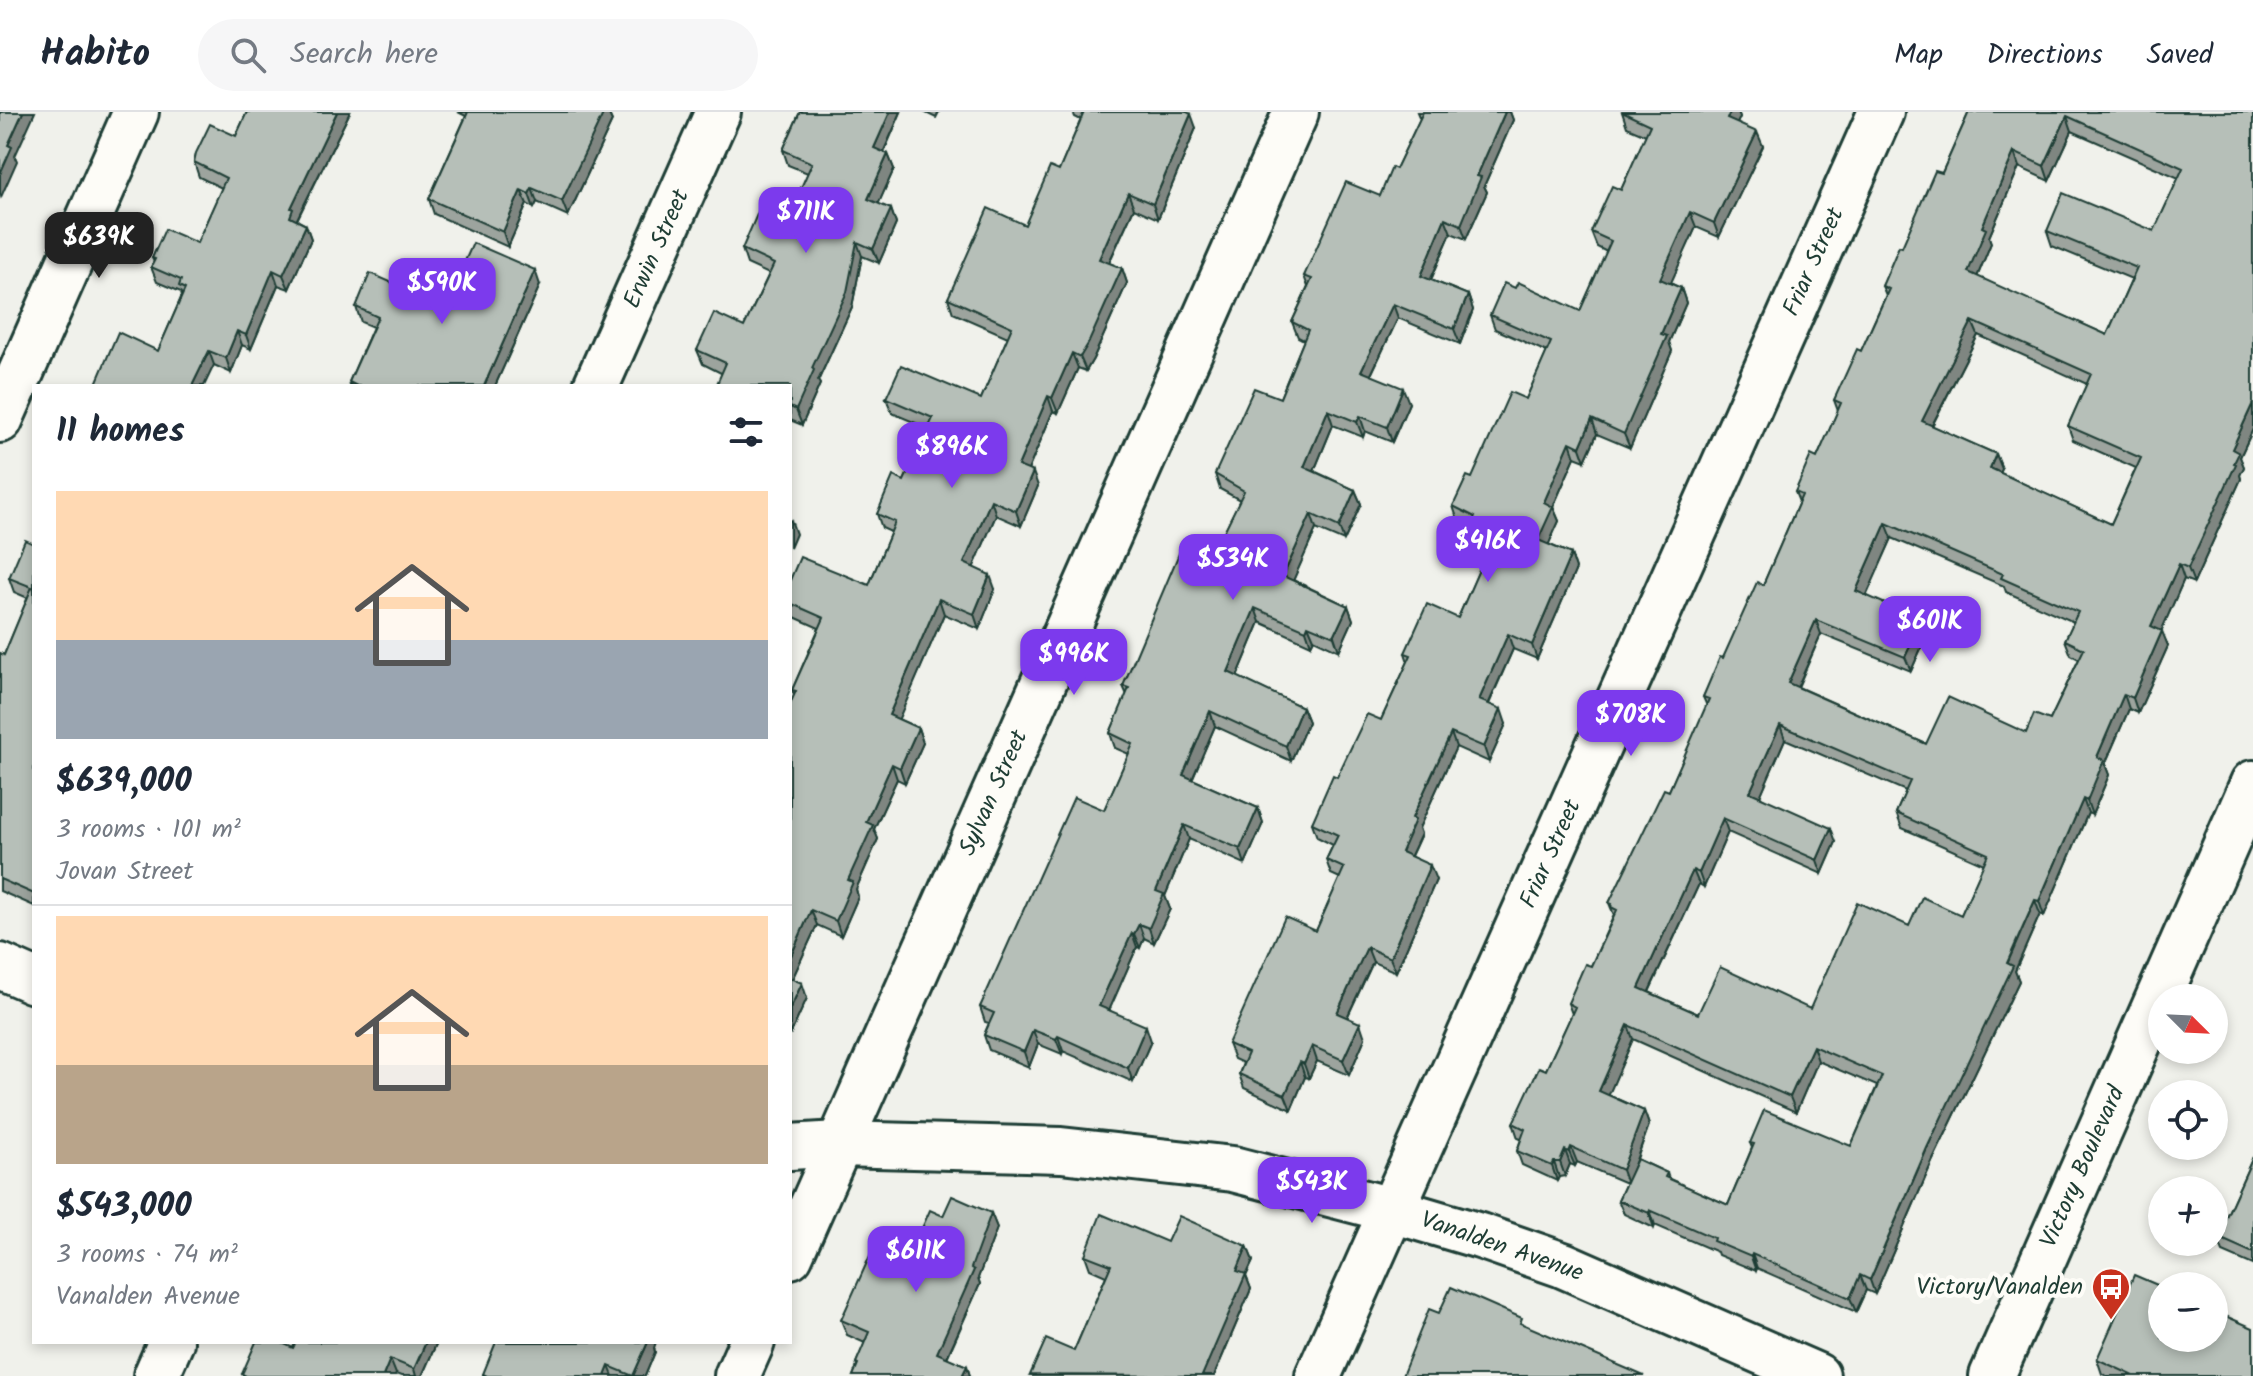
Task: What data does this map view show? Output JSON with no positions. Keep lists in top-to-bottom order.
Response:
{
  "streets": {
    "street": [
      "Erwin Street",
      "Friar Street",
      "Sylvan Street",
      "Victory Boulevard",
      "Vanalden Avenue"
    ]
  },
  "crossings": [
    ["Friar Street", "Vanalden Avenue"],
    ["Sylvan Street", "Vanalden Avenue"]
  ],
  "places": {
    "bus stop": ["Victory/Vanalden"]
  },
  "north": "bottom right",
  "page": {
    "header": "Habito",
    "search": "Search here",
    "nav": ["Map", "Directions", "Saved"],
    "price": [
      "$711K",
      "$639K",
      "$590K",
      "$896K",
      "$416K",
      "$534K",
      "$601K",
      "$996K",
      "$708K",
      "$543K",
      "$611K"
    ],
    "heading": "11 homes",
    "list": [
      {
        "name": "$639,000",
        "note": "3 rooms · 101 m² · Jovan Street"
      },
      {
        "name": "$543,000",
        "note": "3 rooms · 74 m² · Vanalden Avenue"
      }
    ],
    "map_buttons": ["+", "−"]
  }
}
